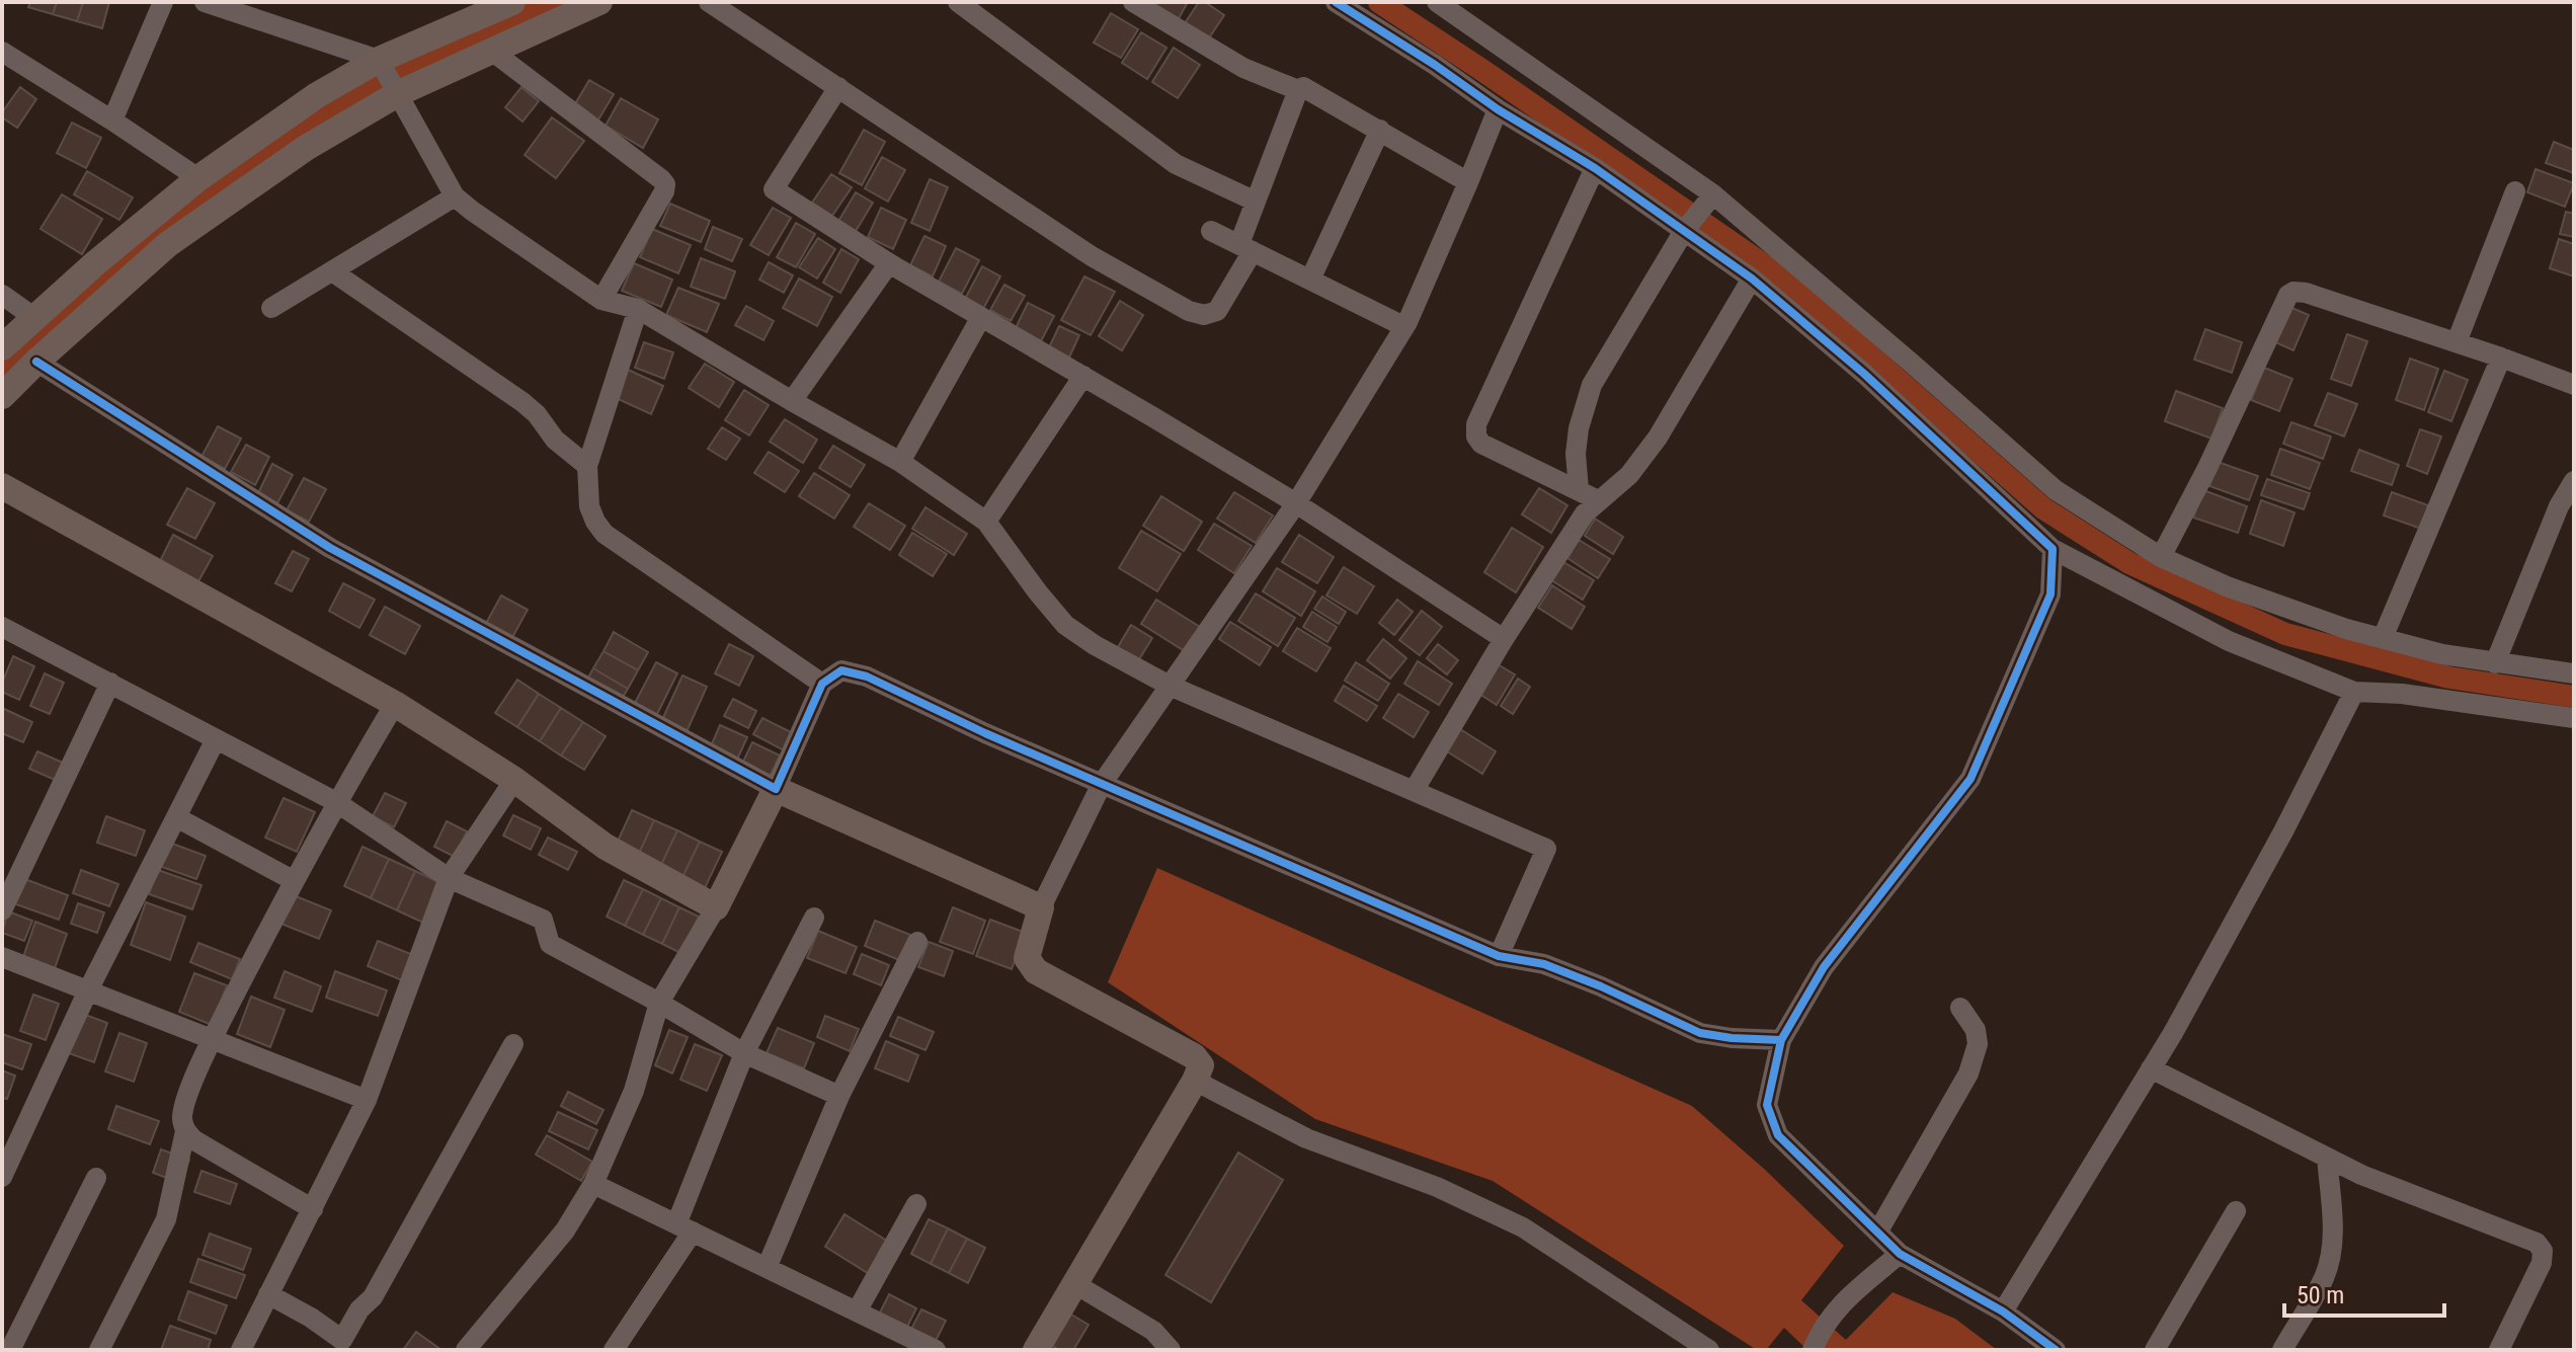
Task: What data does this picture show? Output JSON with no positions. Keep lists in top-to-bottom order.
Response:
{
  "scale_bar": "50 m"
}
